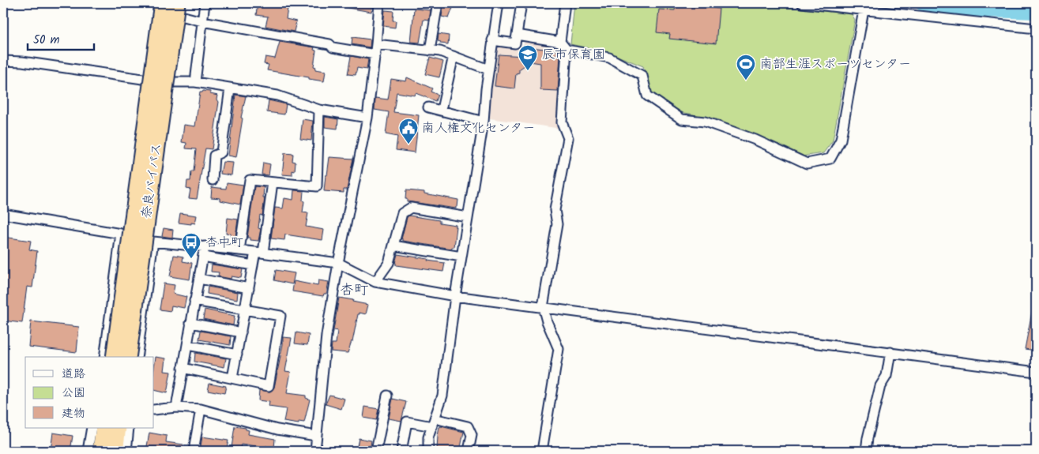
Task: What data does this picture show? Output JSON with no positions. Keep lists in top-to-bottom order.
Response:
{
  "streets": {
    "highway": ["奈良バイパス"]
  },
  "districts": ["杏町"],
  "places": {
    "school or university": ["辰市保育園"],
    "sports": ["南部生涯スポーツセンター"],
    "public building": ["南人権文化センター"],
    "bus stop": ["杏中町"]
  },
  "legend": ["道路", "公園", "建物"],
  "scale_bar": "50 m"
}
